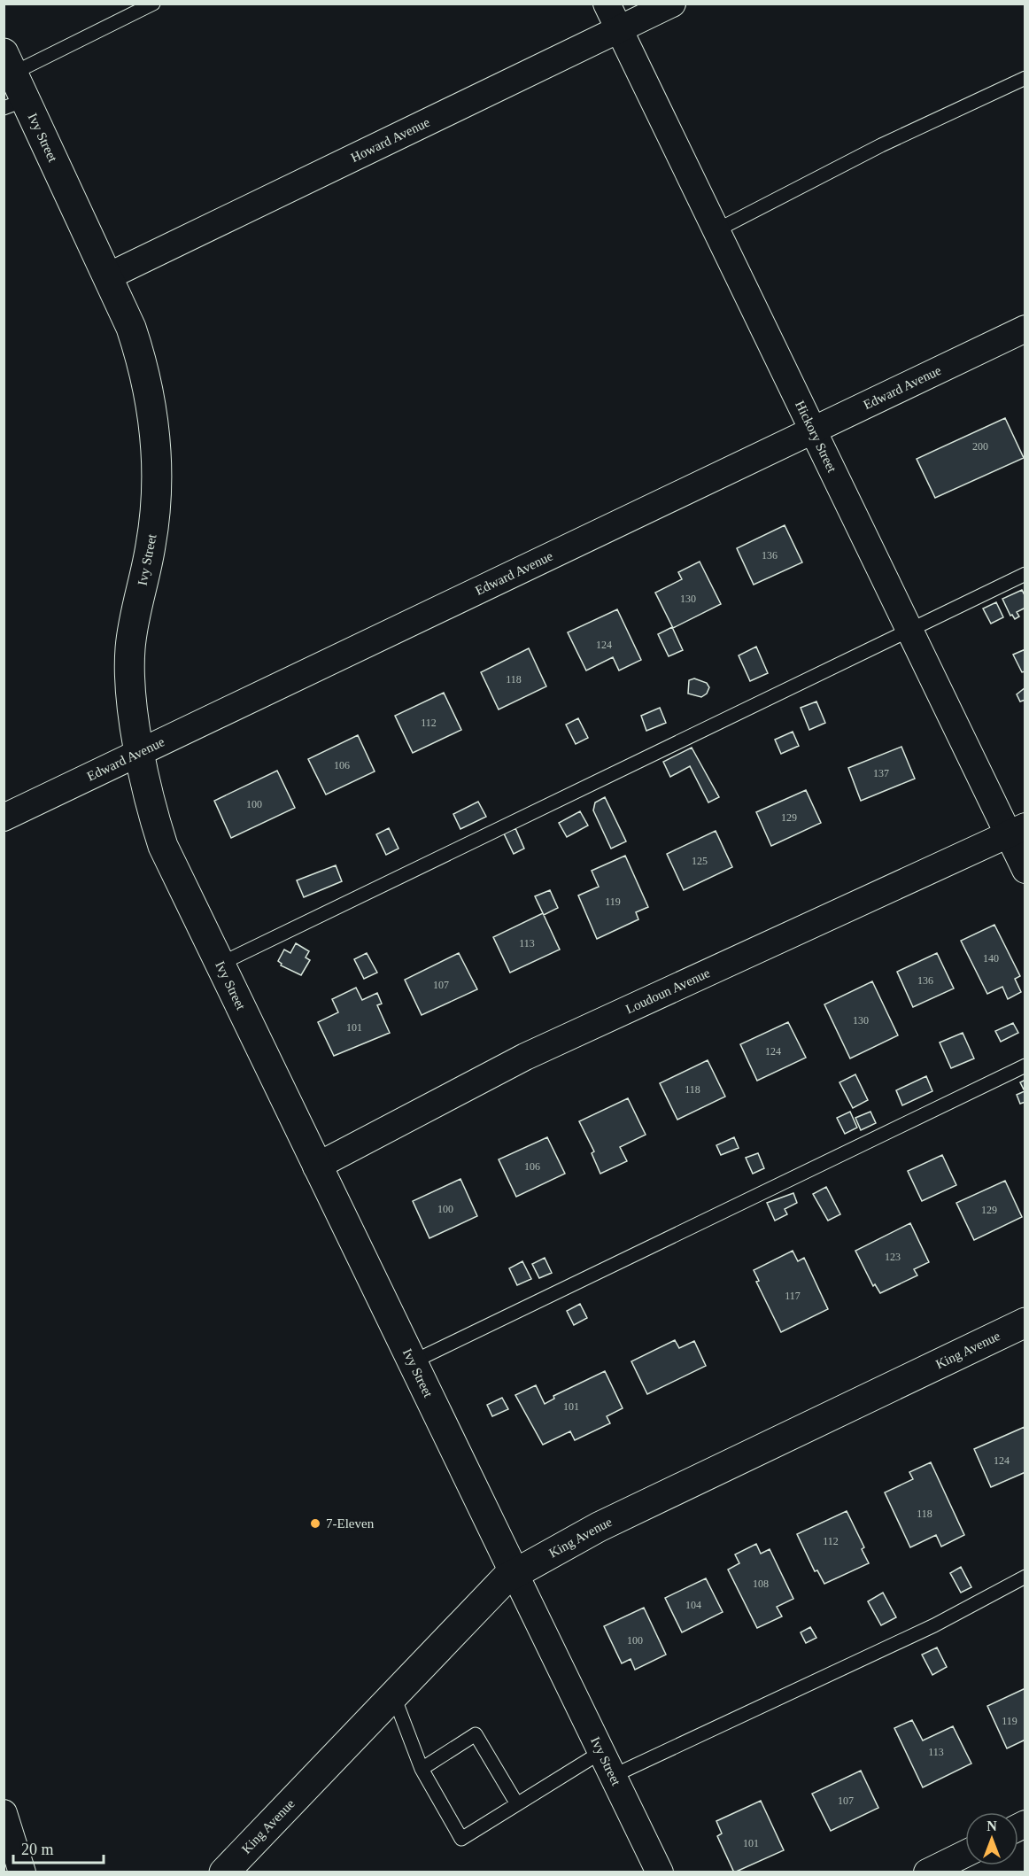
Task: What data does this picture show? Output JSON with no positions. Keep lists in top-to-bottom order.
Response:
{
  "streets": {
    "main road": ["Ivy Street", "King Avenue"],
    "street": [
      "Howard Avenue",
      "Edward Avenue",
      "Hickory Street",
      "Loudoun Avenue"
    ]
  },
  "crossings": [
    ["Ivy Street", "Howard Avenue"],
    ["Ivy Street", "Edward Avenue"],
    ["Ivy Street", "Loudoun Avenue"],
    ["Ivy Street", "King Avenue"],
    ["Howard Avenue", "Hickory Street"],
    ["Edward Avenue", "Hickory Street"],
    ["Hickory Street", "Loudoun Avenue"]
  ],
  "places": ["7-Eleven"],
  "house_numbers": [
    "200",
    "136",
    "130",
    "124",
    "118",
    "112",
    "106",
    "137",
    "100",
    "129",
    "125",
    "119",
    "113",
    "140",
    "136",
    "107",
    "130",
    "101",
    "124",
    "118",
    "106",
    "100",
    "129",
    "123",
    "117",
    "101",
    "124",
    "118",
    "112",
    "108",
    "104",
    "100",
    "119",
    "113",
    "107",
    "101"
  ],
  "scale_bar": "20 m",
  "north": "top"
}
